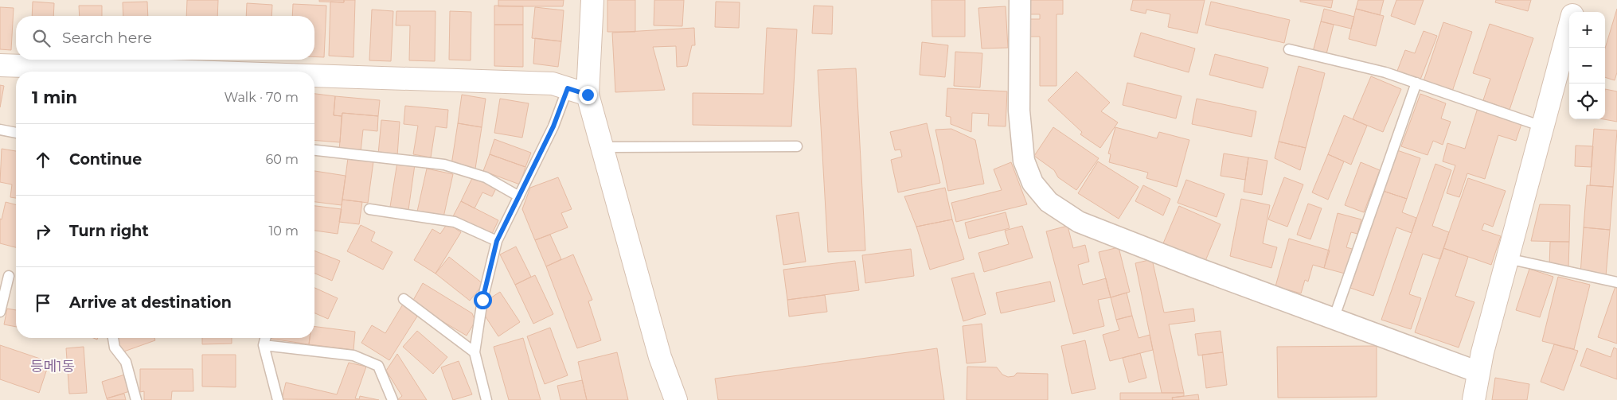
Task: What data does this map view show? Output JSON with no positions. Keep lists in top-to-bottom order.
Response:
{
  "districts": ["등메1동"],
  "page": {
    "map_buttons": ["+", "−"],
    "search": "Search here",
    "heading": ["1 min", "Walk · 70 m"],
    "list": [
      ["Continue", "60 m"],
      ["Turn right", "10 m"],
      "Arrive at destination"
    ]
  }
}
